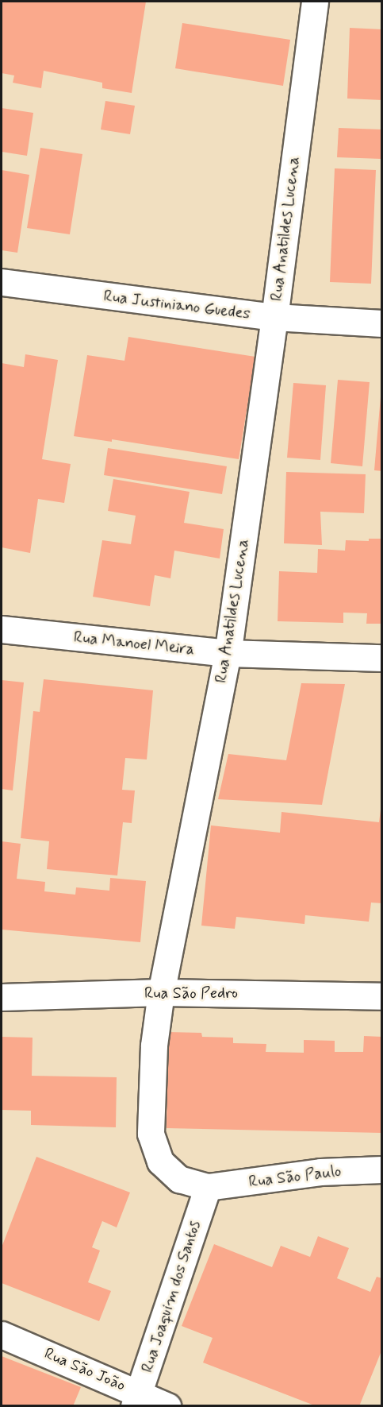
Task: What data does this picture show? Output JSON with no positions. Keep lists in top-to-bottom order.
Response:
{
  "streets": {
    "street": [
      "Rua Anatildes Lucena",
      "Rua Justiniano Guedes",
      "Rua Manoel Meira",
      "Rua São Pedro",
      "Rua São Paulo",
      "Rua Joaquim dos Santos",
      "Rua São João"
    ]
  },
  "crossings": [
    ["Rua Anatildes Lucena", "Rua Justiniano Guedes"],
    ["Rua Anatildes Lucena", "Rua Manoel Meira"],
    ["Rua Anatildes Lucena", "Rua São Pedro"],
    ["Rua Anatildes Lucena", "Rua São Paulo"],
    ["Rua Anatildes Lucena", "Rua Joaquim dos Santos"],
    ["Rua São Paulo", "Rua Joaquim dos Santos"],
    ["Rua Joaquim dos Santos", "Rua São João"]
  ]
}
